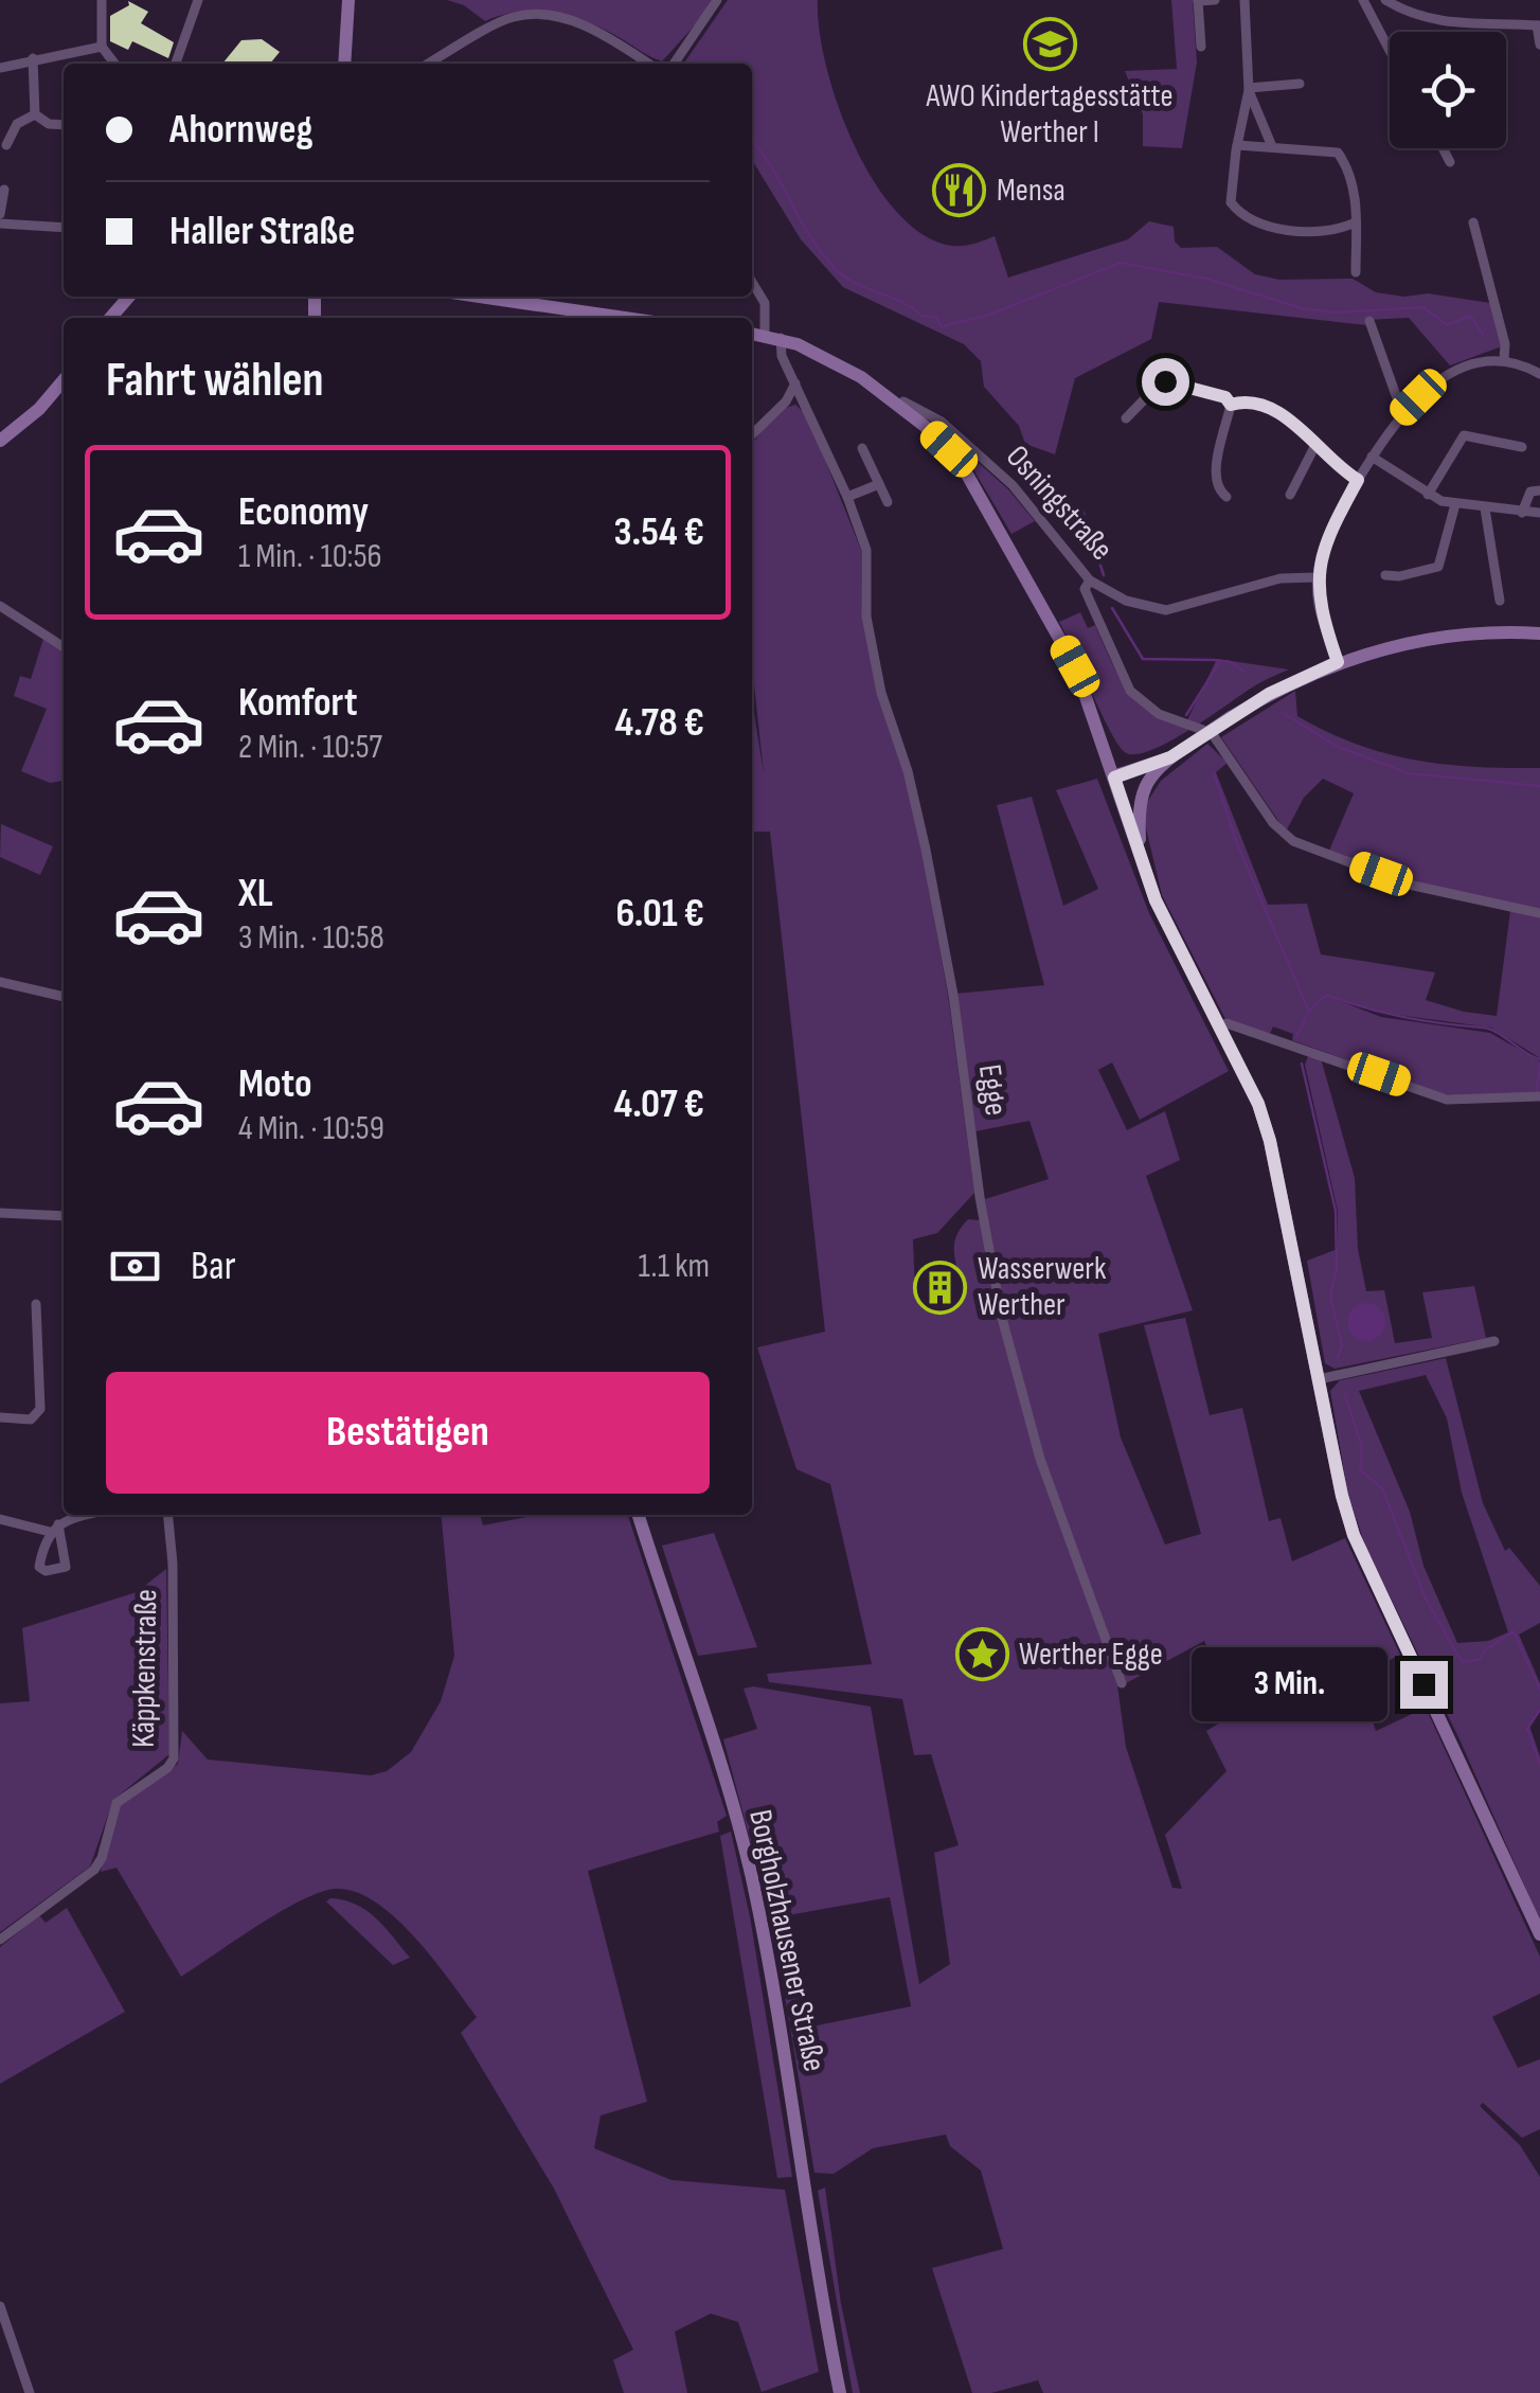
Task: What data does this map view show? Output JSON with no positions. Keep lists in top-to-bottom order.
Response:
{
  "streets": {
    "street": [
      "Osningstraße",
      "Egge",
      "Käppkenstraße",
      "Borgholzhausener Straße"
    ]
  },
  "places": {
    "school or university": ["AWO Kindertagesstätte Werther I"],
    "restaurant": ["Mensa"],
    "building": ["Wasserwerk Werther"],
    "place": ["Werther Egge"]
  },
  "page": {
    "banner": ["Ahornweg", "Haller Straße"],
    "heading": "Fahrt wählen",
    "list": [
      {
        "name": "Economy",
        "note": "1 Min. · 10:56",
        "value": "3.54 €"
      },
      {
        "name": "Komfort",
        "note": "2 Min. · 10:57",
        "value": "4.78 €"
      },
      {
        "name": "XL",
        "note": "3 Min. · 10:58",
        "value": "6.01 €"
      },
      {
        "name": "Moto",
        "note": "4 Min. · 10:59",
        "value": "4.07 €"
      }
    ],
    "pay": ["Bar", "1.1 km"],
    "buttons": "Bestätigen",
    "bubble": "3 Min."
  }
}
